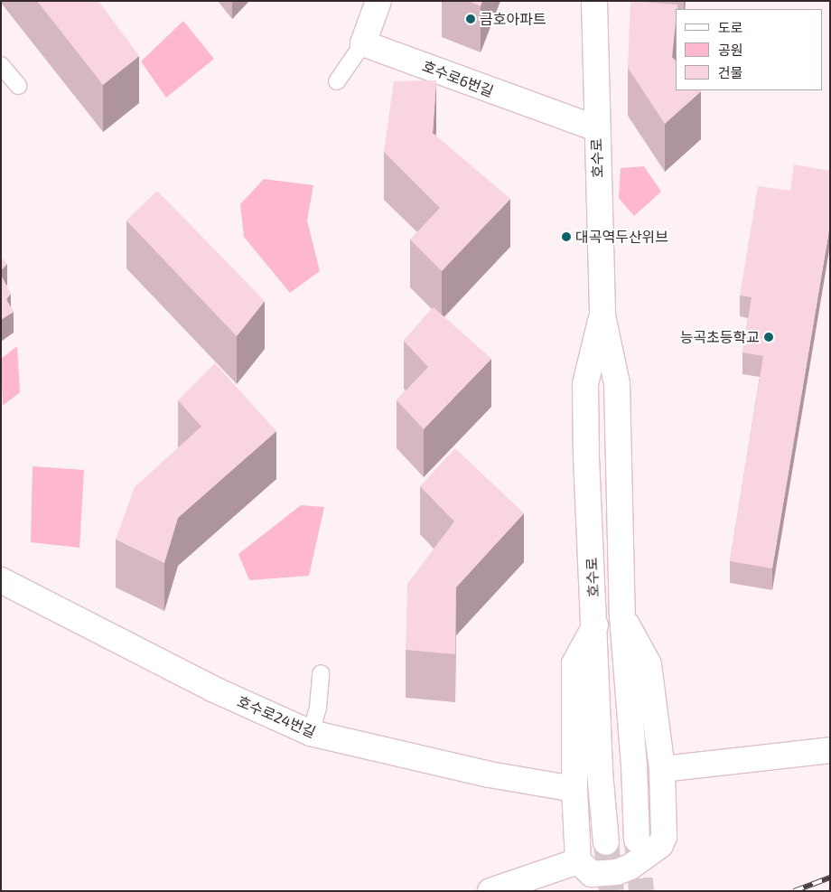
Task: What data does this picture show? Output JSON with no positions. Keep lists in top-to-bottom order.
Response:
{
  "streets": {
    "main road": ["호수로6번길", "호수로", "호수로24번길"]
  },
  "crossings": [
    ["호수로6번길", "호수로"]
  ],
  "places": ["금호아파트", "대곡역두산위브", "능곡초등학교"],
  "legend": ["도로", "공원", "건물"]
}
